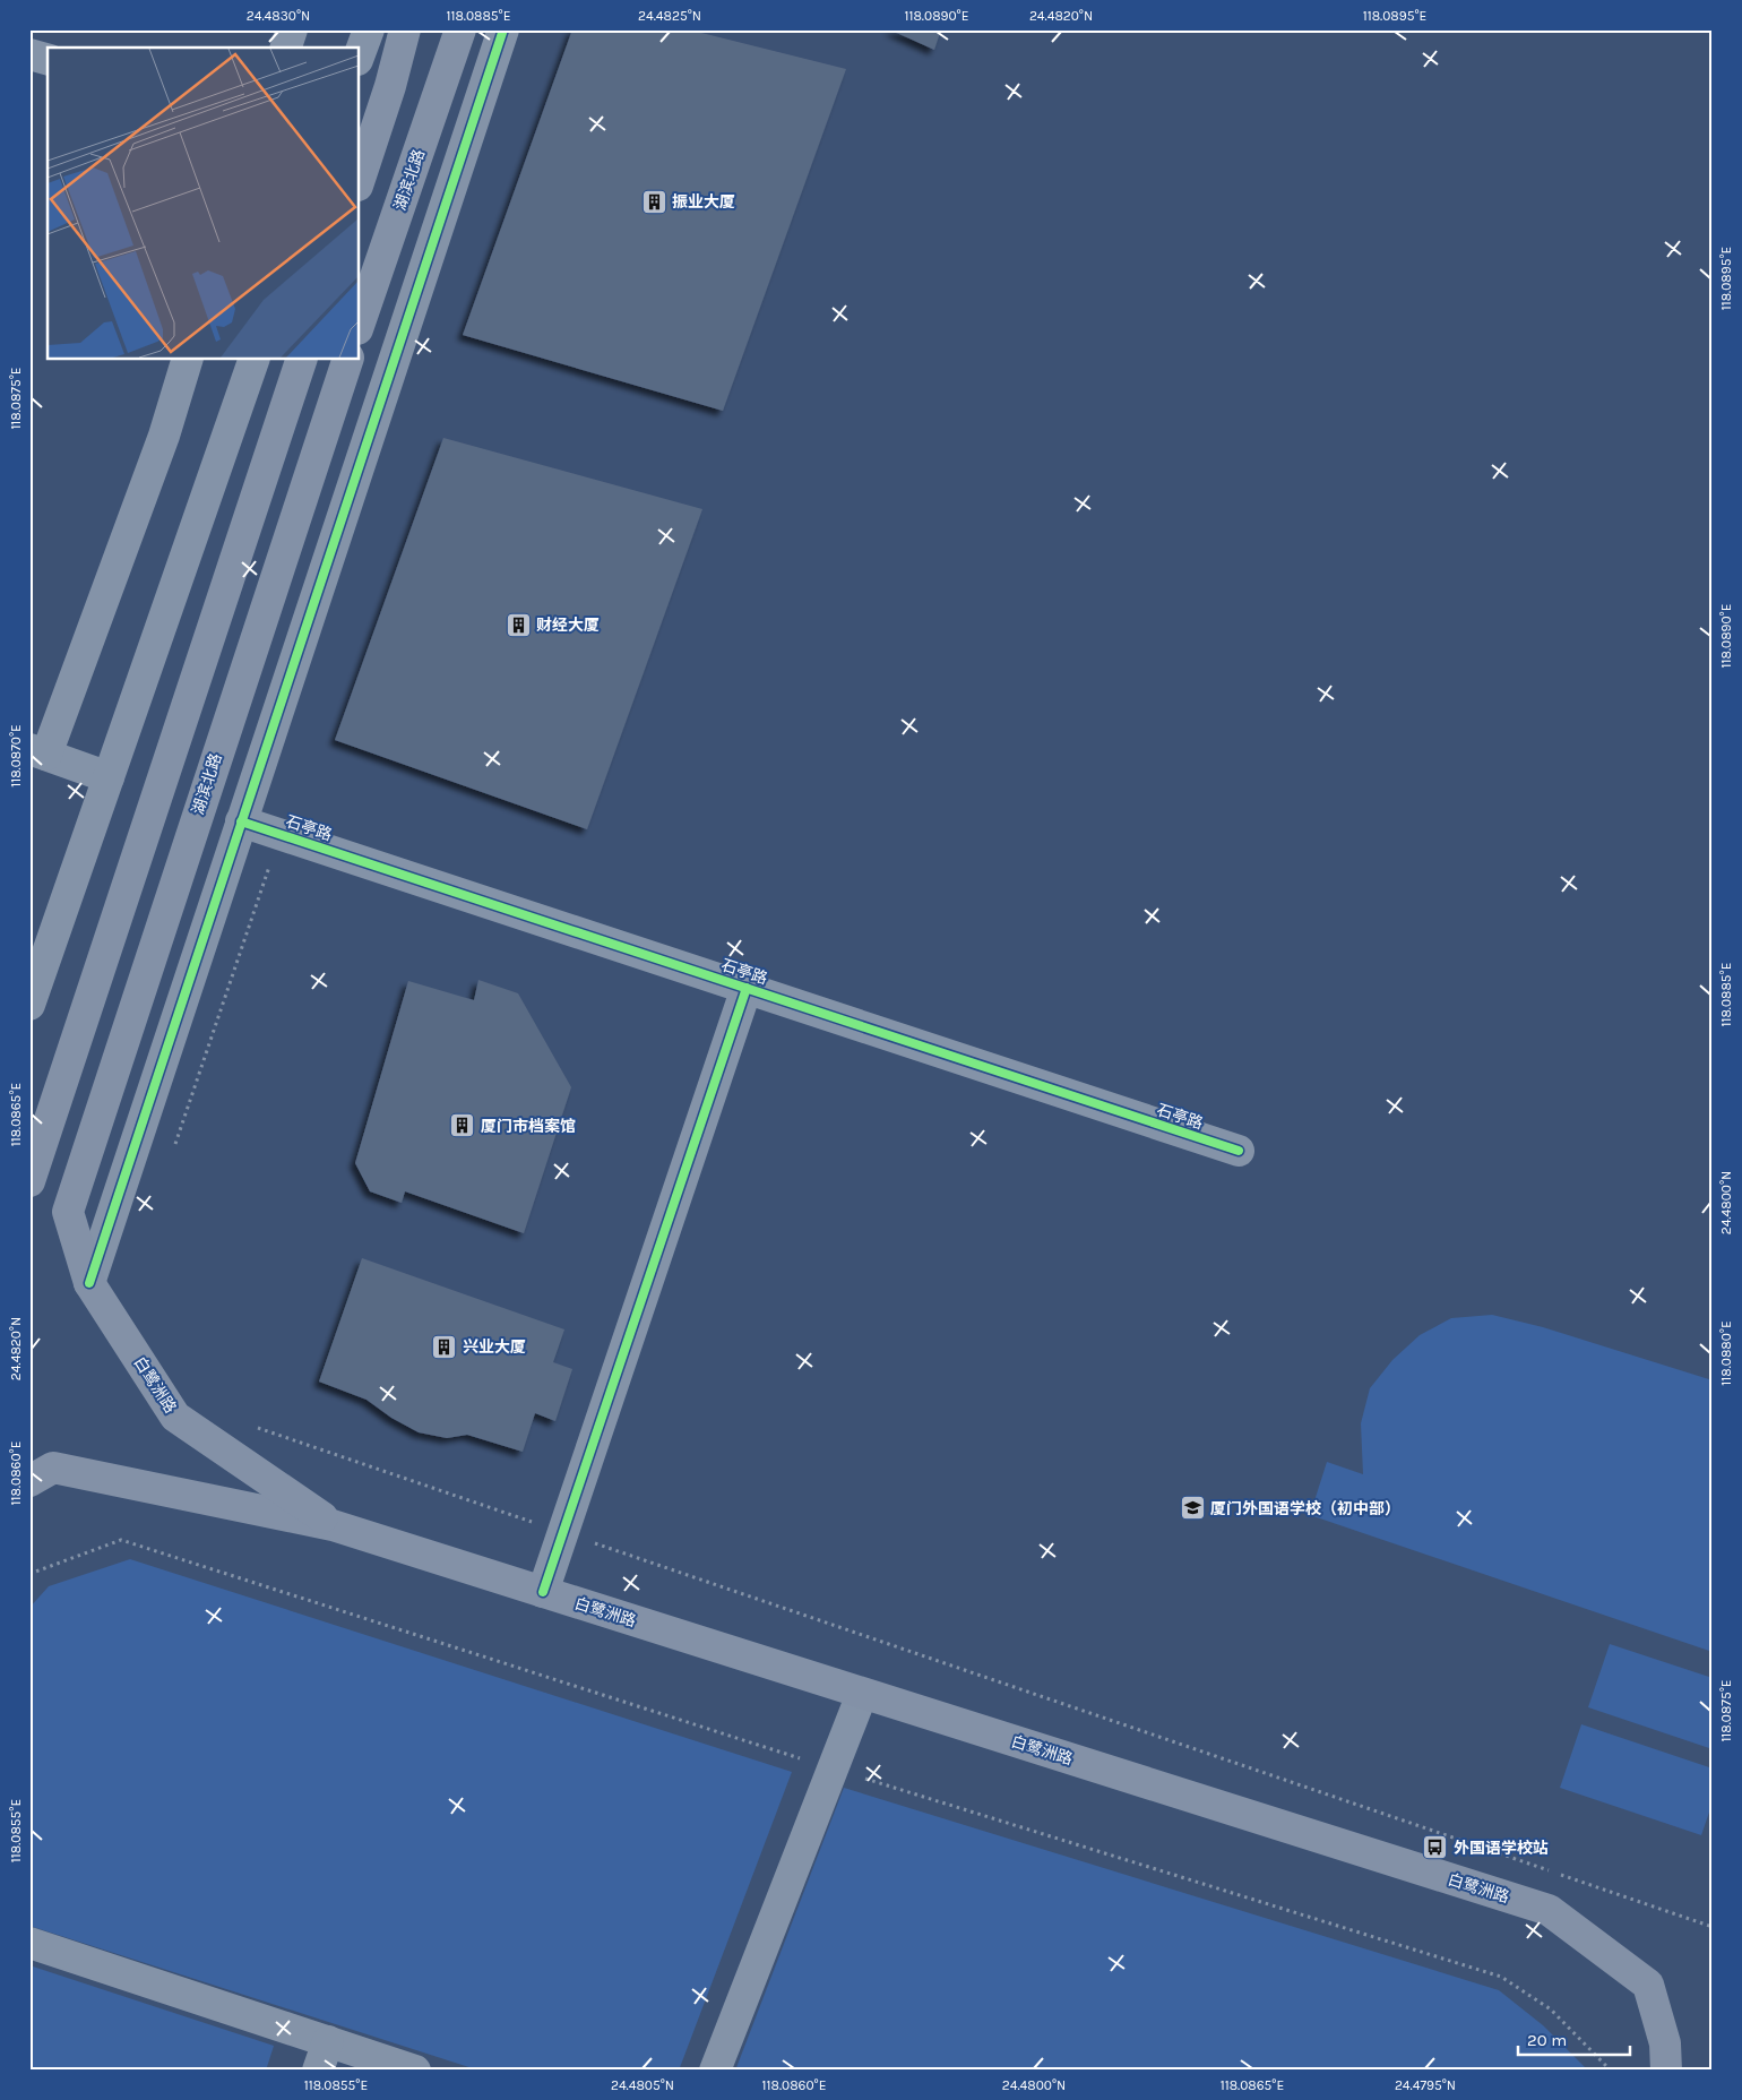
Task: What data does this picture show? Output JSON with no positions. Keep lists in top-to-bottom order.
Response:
{
  "streets": {
    "main road": ["湖滨北路", "白鹭洲路"],
    "street": ["石亭路"]
  },
  "crossings": [
    ["湖滨北路", "白鹭洲路"]
  ],
  "places": {
    "building": [
      "振业大厦",
      "财经大厦",
      "厦门市档案馆",
      "兴业大厦"
    ],
    "school or university": ["厦门外国语学校（初中部）"],
    "bus stop": ["外国语学校站"]
  },
  "scale_bar": "20 m",
  "coordinates": [
    "24.4830°N",
    "118.0885°E",
    "24.4825°N",
    "118.0890°E",
    "24.4820°N",
    "118.0895°E",
    "118.0875°E",
    "118.0870°E",
    "118.0865°E",
    "24.4800°N",
    "118.0880°E",
    "118.0860°E",
    "118.0855°E",
    "24.4805°N",
    "24.4795°N"
  ]
}
